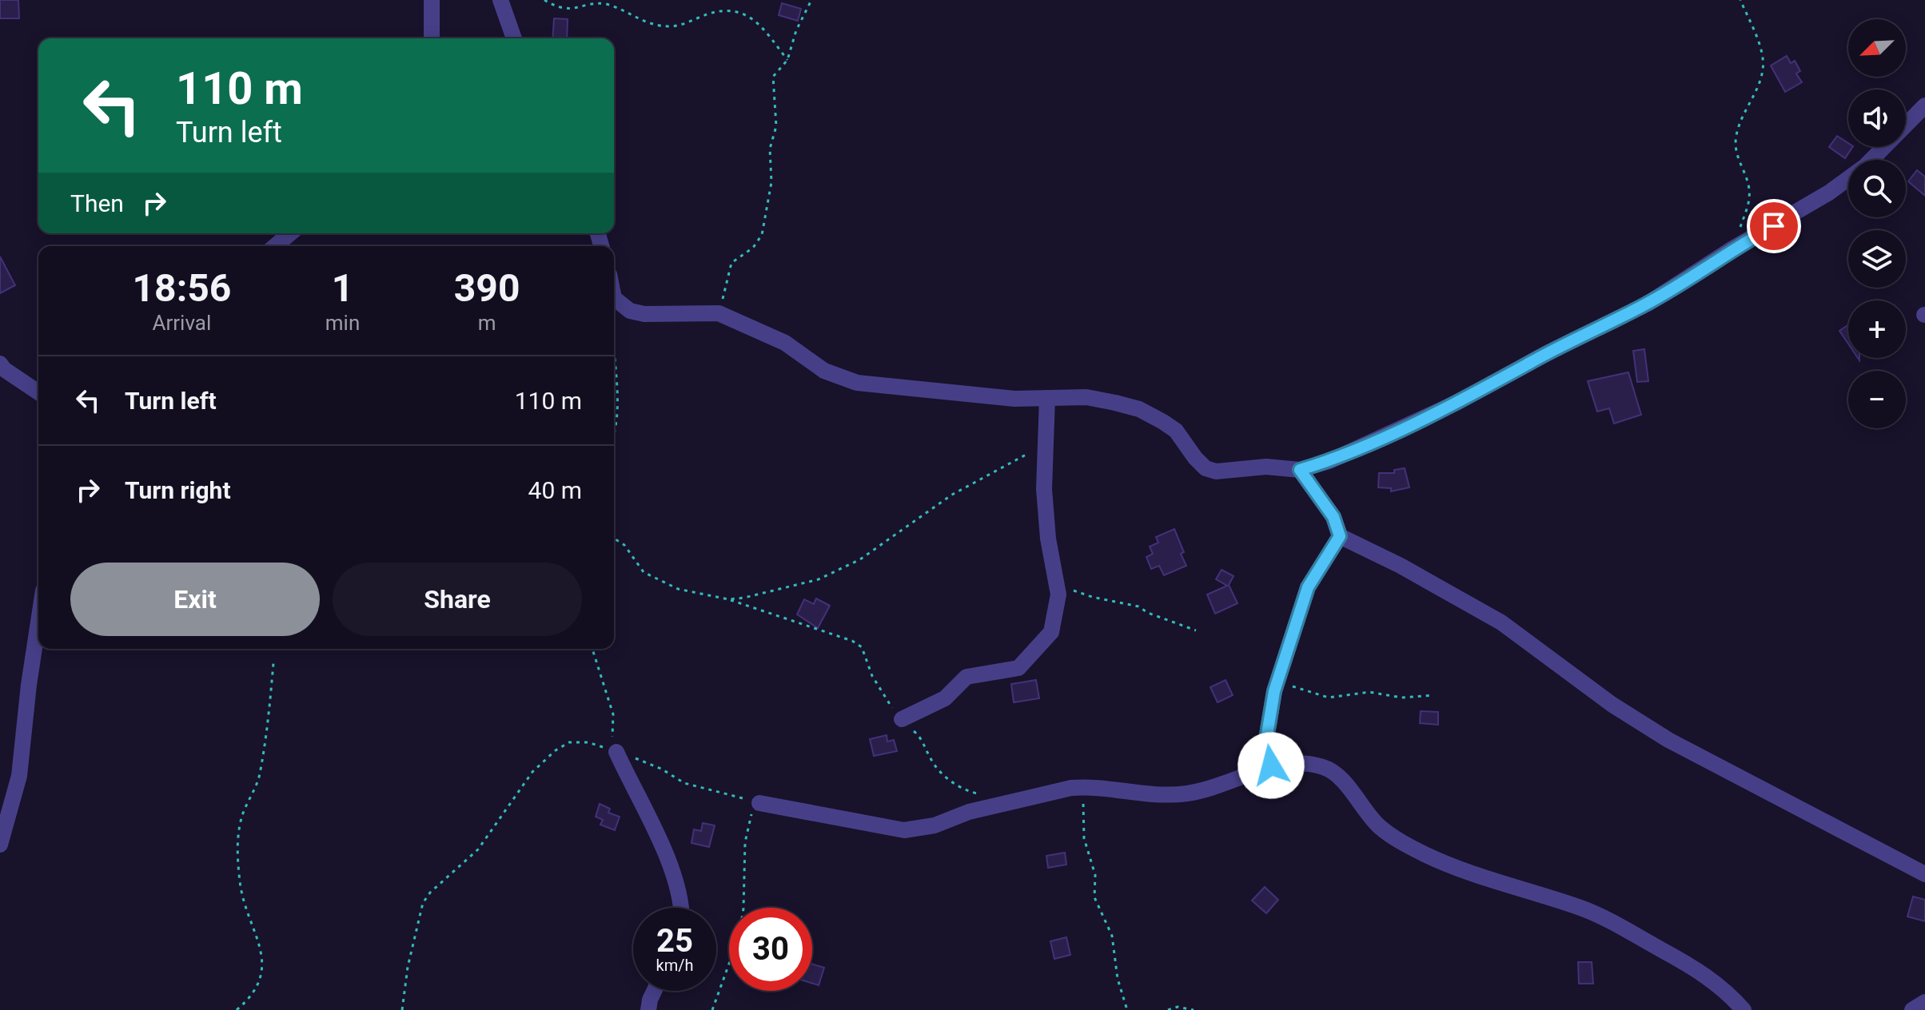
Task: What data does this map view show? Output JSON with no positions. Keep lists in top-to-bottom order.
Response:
{
  "north": "bottom left",
  "page": {
    "map_buttons": ["+", "−"],
    "turn": ["110 m", "Turn left"],
    "then": "Then",
    "eta": [
      "18:56",
      "Arrival",
      "1",
      "min",
      "390",
      "m"
    ],
    "list": [
      {
        "name": "Turn left",
        "value": "110 m"
      },
      {
        "name": "Turn right",
        "value": "40 m"
      }
    ],
    "buttons": ["Exit", "Share"],
    "speed": "25 km/h",
    "limit": "30"
  }
}
